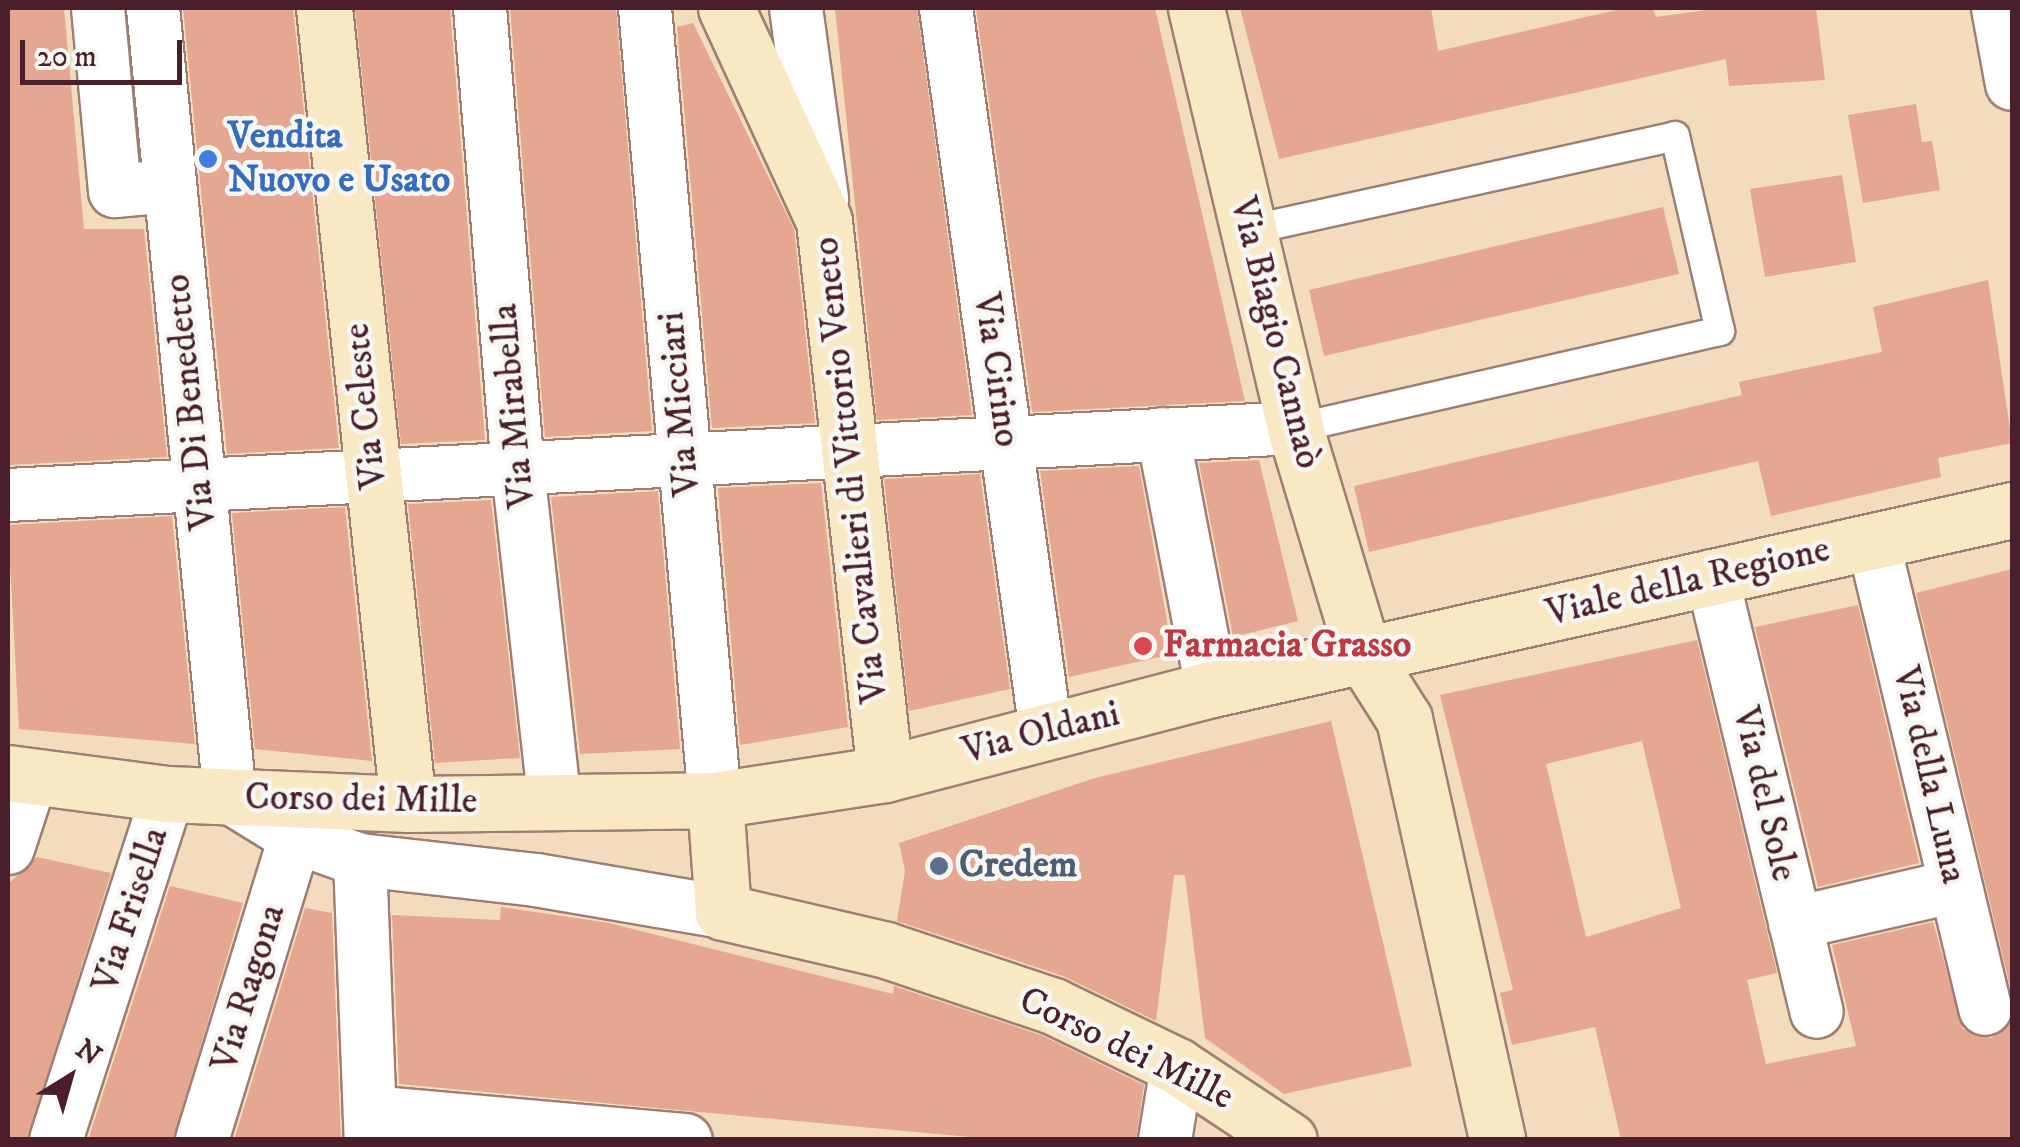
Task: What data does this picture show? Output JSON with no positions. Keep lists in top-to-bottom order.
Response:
{
  "streets": {
    "street": [
      "Via Biagio Cannaò",
      "Via Cirino",
      "Via Di Benedetto",
      "Via Micciari",
      "Via Celeste",
      "Via Mirabella",
      "Via Cavalieri di Vittorio Veneto",
      "Viale della Regione",
      "Via Oldani",
      "Via della Luna",
      "Via del Sole",
      "Corso dei Mille",
      "Via Frisella",
      "Via Ragona"
    ]
  },
  "crossings": [
    ["Via Biagio Cannaò", "Viale della Regione"],
    ["Via Biagio Cannaò", "Via Oldani"],
    ["Via Cirino", "Via Oldani"],
    ["Via Di Benedetto", "Corso dei Mille"],
    ["Via Micciari", "Via Oldani"],
    ["Via Micciari", "Corso dei Mille"],
    ["Via Celeste", "Corso dei Mille"],
    ["Via Mirabella", "Corso dei Mille"],
    ["Via Cavalieri di Vittorio Veneto", "Via Oldani"],
    ["Viale della Regione", "Via Oldani"],
    ["Viale della Regione", "Via della Luna"],
    ["Viale della Regione", "Via del Sole"],
    ["Via Oldani", "Corso dei Mille"],
    ["Corso dei Mille", "Via Frisella"]
  ],
  "places": ["Vendita Nuovo e Usato", "Farmacia Grasso", "Credem"],
  "scale_bar": "20 m",
  "north": "top right"
}
